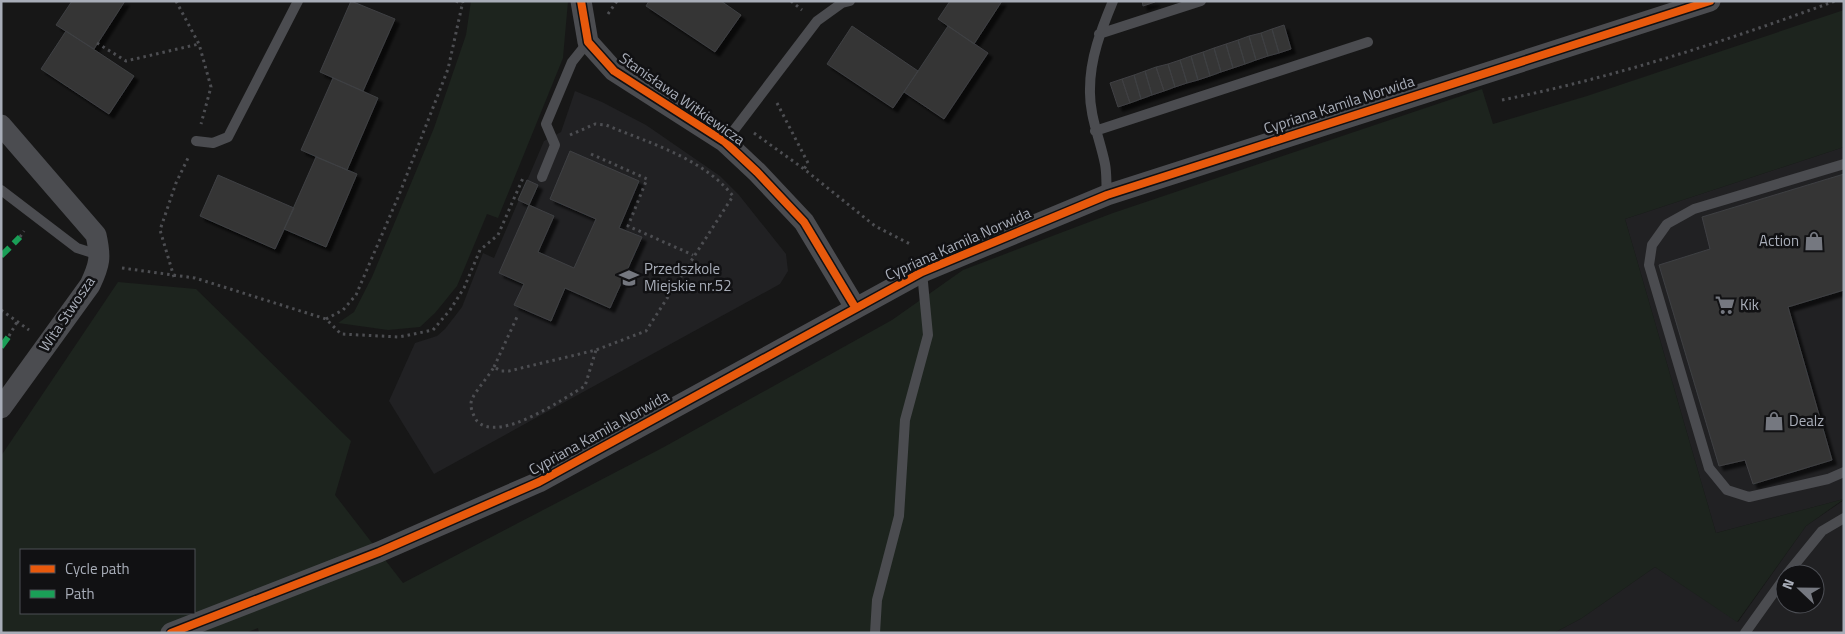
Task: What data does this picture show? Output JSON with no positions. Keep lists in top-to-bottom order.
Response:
{
  "streets": {
    "street": ["Stanisława Witkiewicza", "Cypriana Kamila Norwida", "Wita Stwosza"]
  },
  "crossings": [
    ["Stanisława Witkiewicza", "Cypriana Kamila Norwida"]
  ],
  "places": {
    "shop": ["Action", "Dealz"],
    "school or university": ["Przedszkole Miejskie nr.52"],
    "supermarket": ["Kik"]
  },
  "legend": ["Cycle path", "Path"],
  "north": "left"
}
